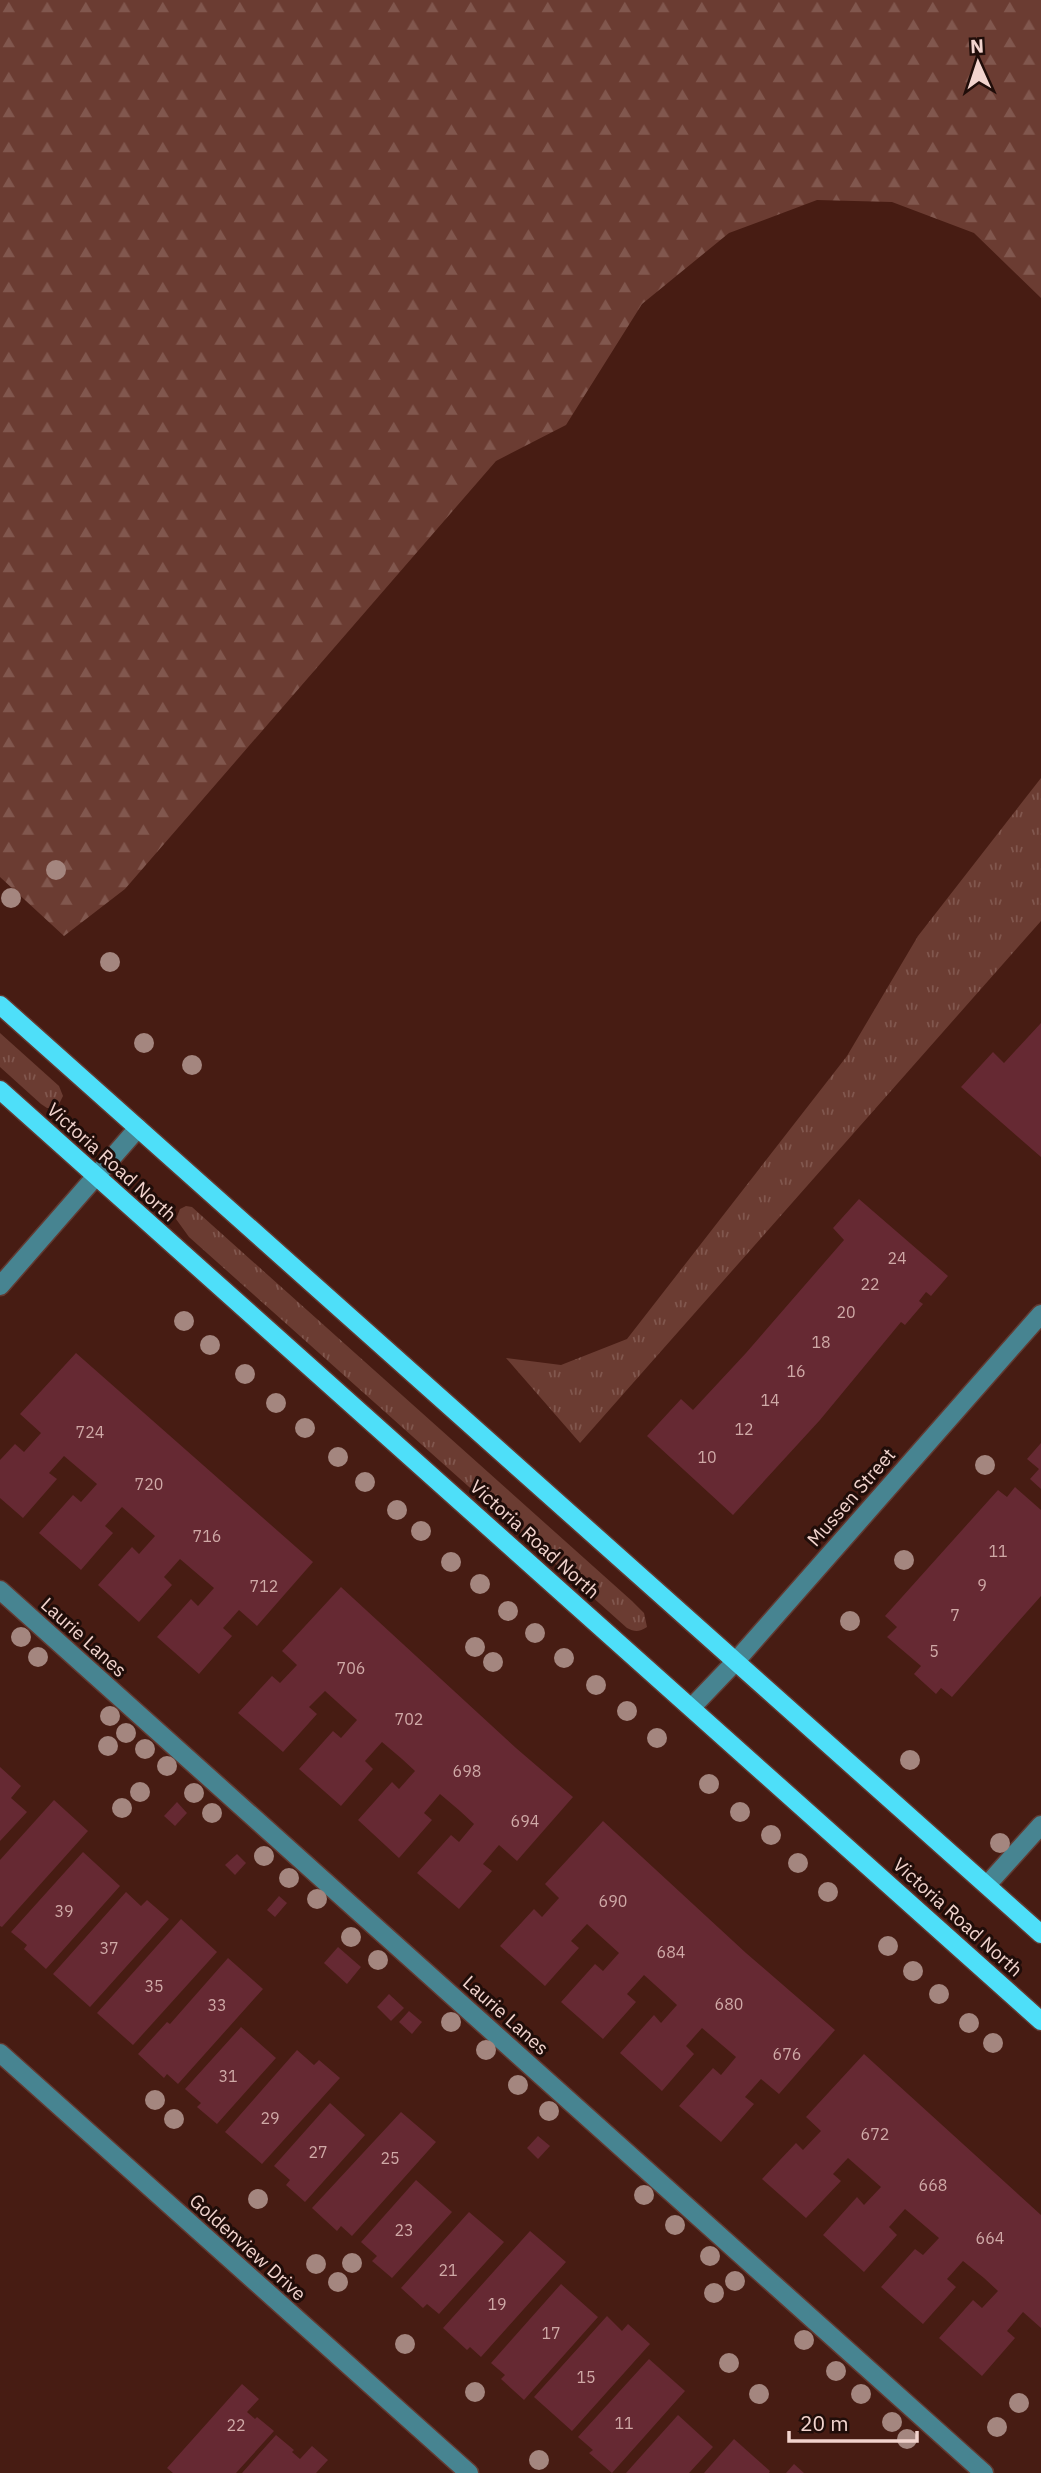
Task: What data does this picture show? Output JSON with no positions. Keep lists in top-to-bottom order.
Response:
{
  "streets": {
    "main road": ["Victoria Road North"],
    "street": ["Mussen Street", "Laurie Lanes", "Goldenview Drive"]
  },
  "crossings": [
    ["Victoria Road North", "Mussen Street"]
  ],
  "house_numbers": [
    "24",
    "22",
    "20",
    "18",
    "16",
    "14",
    "12",
    "724",
    "10",
    "720",
    "716",
    "11",
    "9",
    "712",
    "7",
    "5",
    "706",
    "702",
    "698",
    "694",
    "690",
    "39",
    "37",
    "684",
    "35",
    "680",
    "33",
    "676",
    "31",
    "29",
    "672",
    "27",
    "25",
    "668",
    "23",
    "664",
    "21",
    "19",
    "17",
    "15",
    "11",
    "22"
  ],
  "scale_bar": "20 m",
  "north": "top"
}
